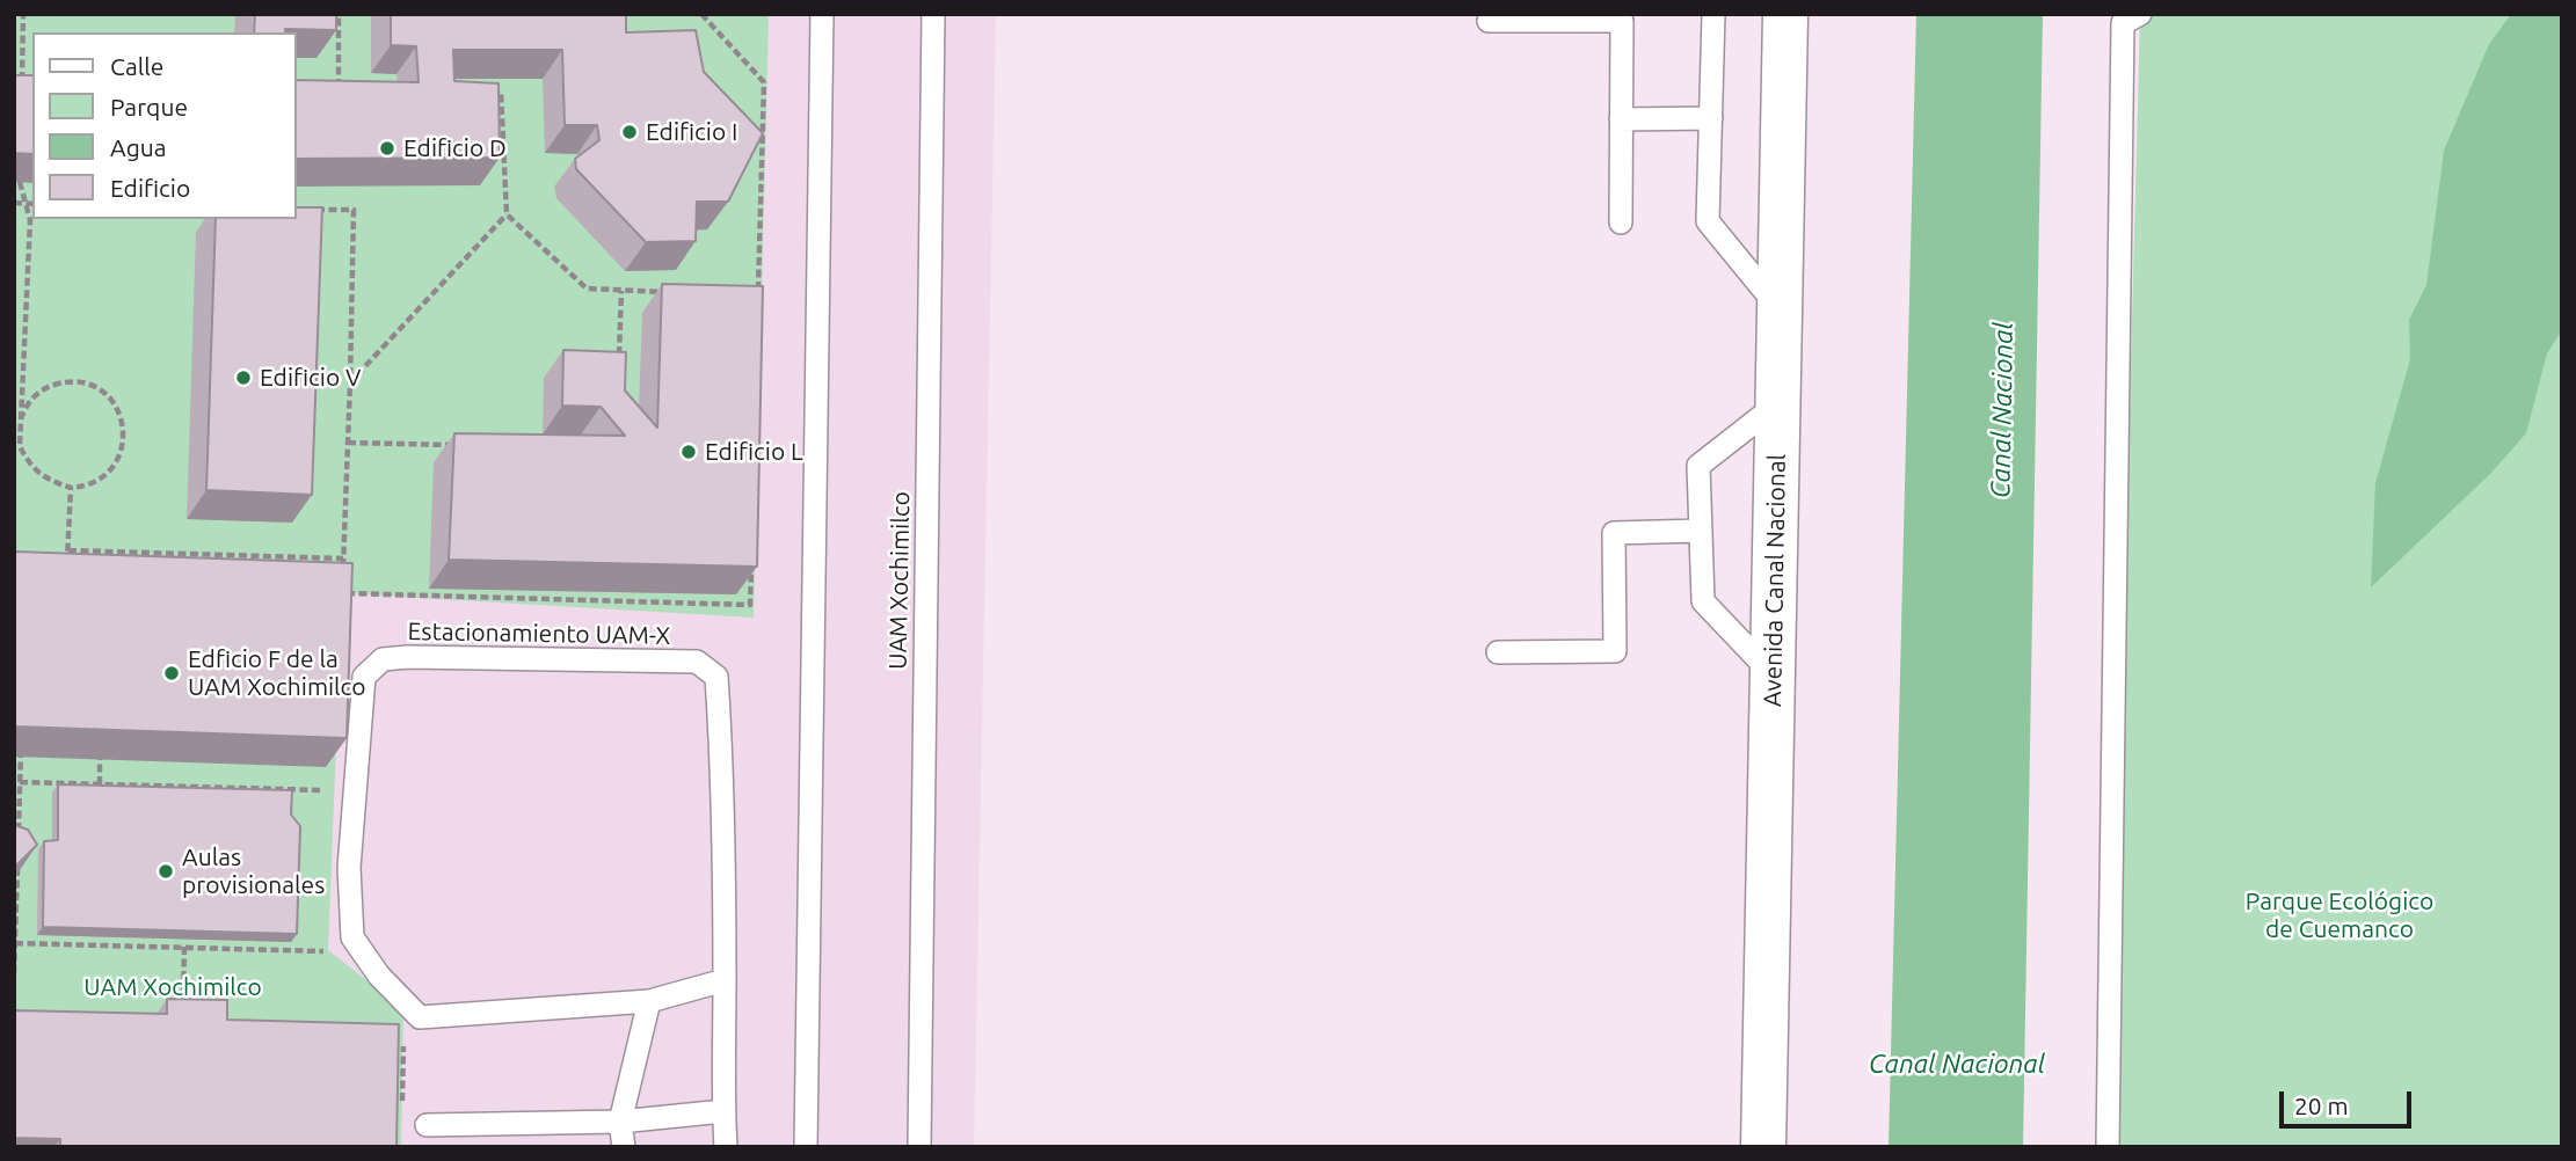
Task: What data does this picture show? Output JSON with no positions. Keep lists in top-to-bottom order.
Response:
{
  "streets": {
    "main road": ["Avenida Canal Nacional"],
    "lane": ["UAM Xochimilco", "Estacionamiento UAM-X"]
  },
  "water": ["Canal Nacional"],
  "parks": ["Parque Ecológico de Cuemanco", "UAM Xochimilco"],
  "places": [
    "Edificio I",
    "Edificio D",
    "Edificio V",
    "Edificio L",
    "Edficio F de la UAM Xochimilco",
    "Aulas provisionales"
  ],
  "legend": [
    "Calle",
    "Parque",
    "Agua",
    "Edificio"
  ],
  "scale_bar": "20 m"
}
